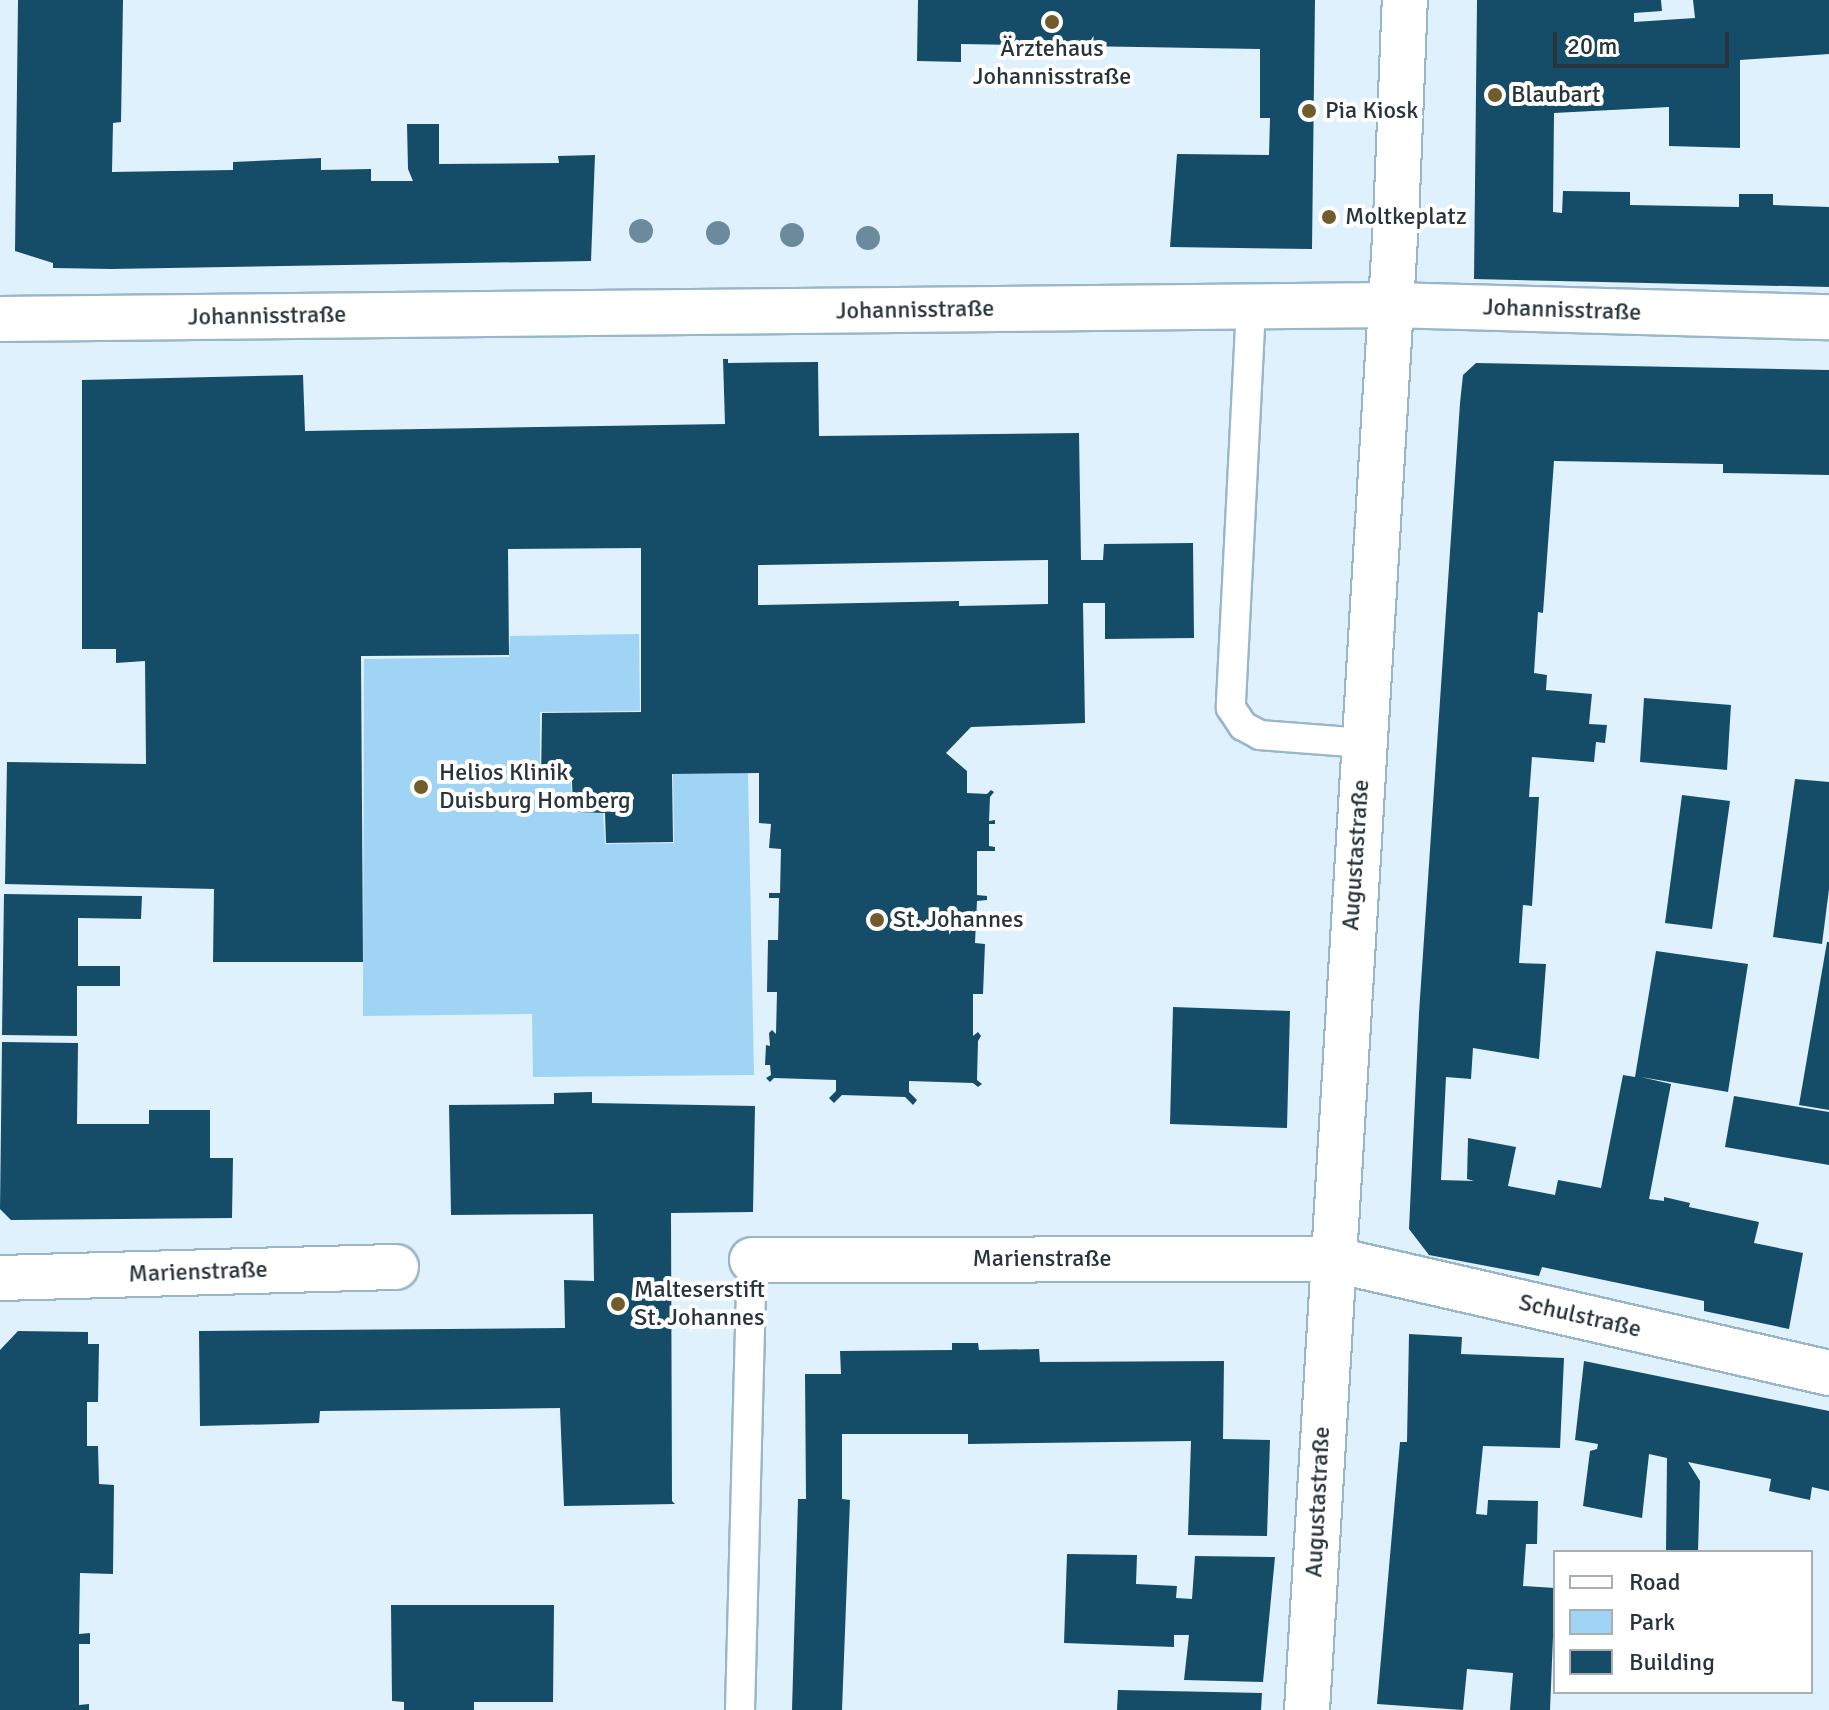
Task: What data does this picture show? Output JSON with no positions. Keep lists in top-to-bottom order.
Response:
{
  "streets": {
    "street": [
      "Johannisstraße",
      "Augustastraße",
      "Marienstraße",
      "Schulstraße"
    ]
  },
  "crossings": [
    ["Johannisstraße", "Augustastraße"],
    ["Augustastraße", "Marienstraße"],
    ["Augustastraße", "Schulstraße"],
    ["Marienstraße", "Schulstraße"]
  ],
  "places": [
    "Ärztehaus Johannisstraße",
    "Blaubart",
    "Pia Kiosk",
    "Moltkeplatz",
    "Helios Klinik Duisburg Homberg",
    "St. Johannes",
    "Malteserstift St. Johannes"
  ],
  "legend": ["Road", "Park", "Building"],
  "scale_bar": "20 m"
}
